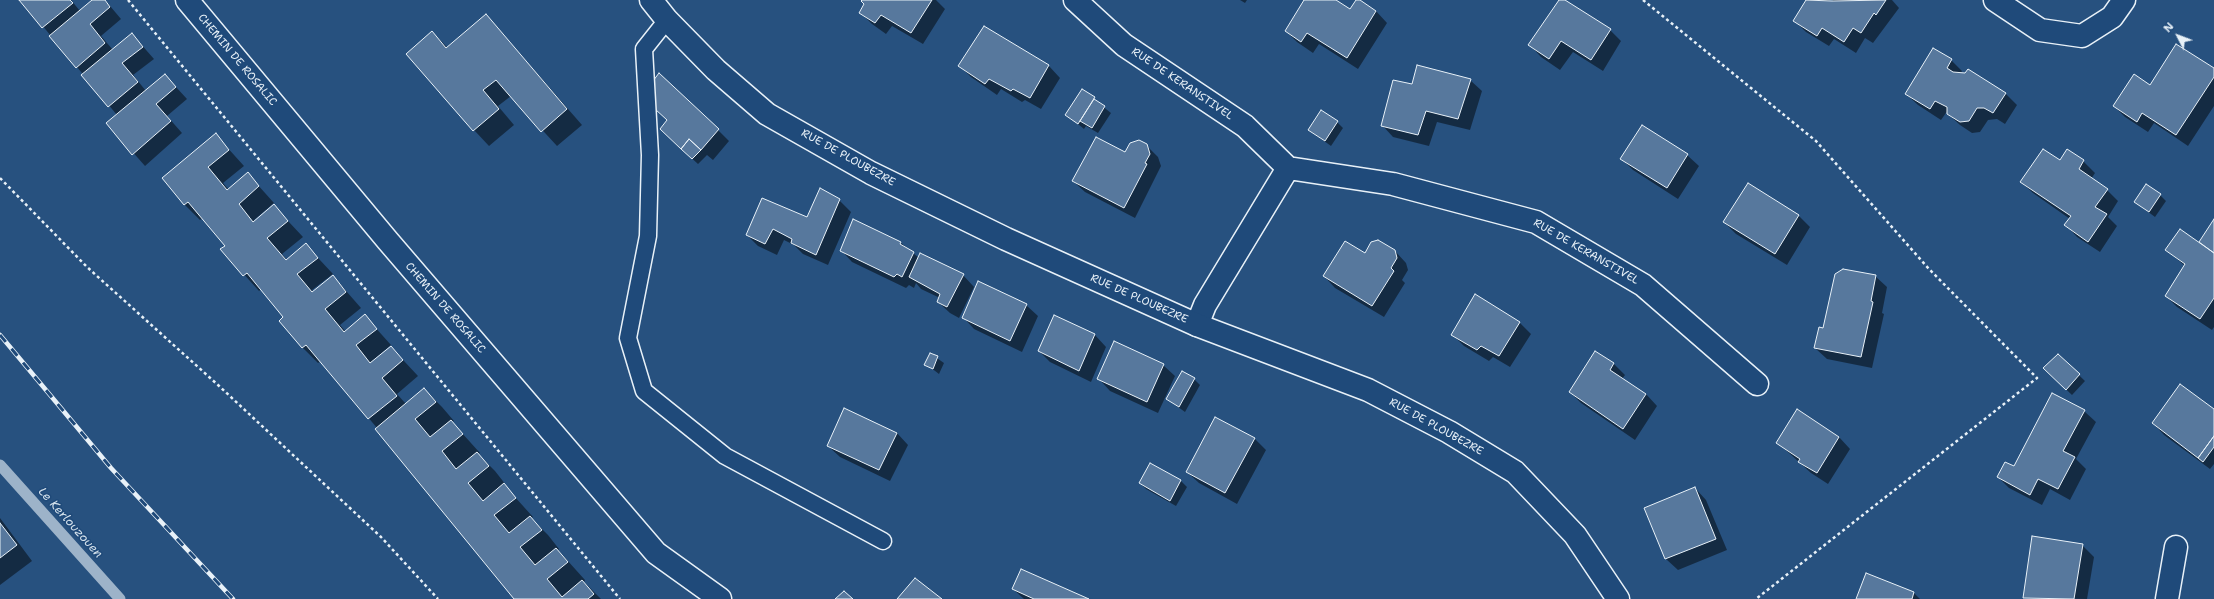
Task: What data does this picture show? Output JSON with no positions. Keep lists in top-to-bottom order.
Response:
{
  "streets": {
    "street": ["CHEMIN DE ROSALIC", "RUE DE KERANSTIVEL", "RUE DE PLOUBEZRE"]
  },
  "water": ["Le Kerlouzouen"],
  "north": "top left"
}
